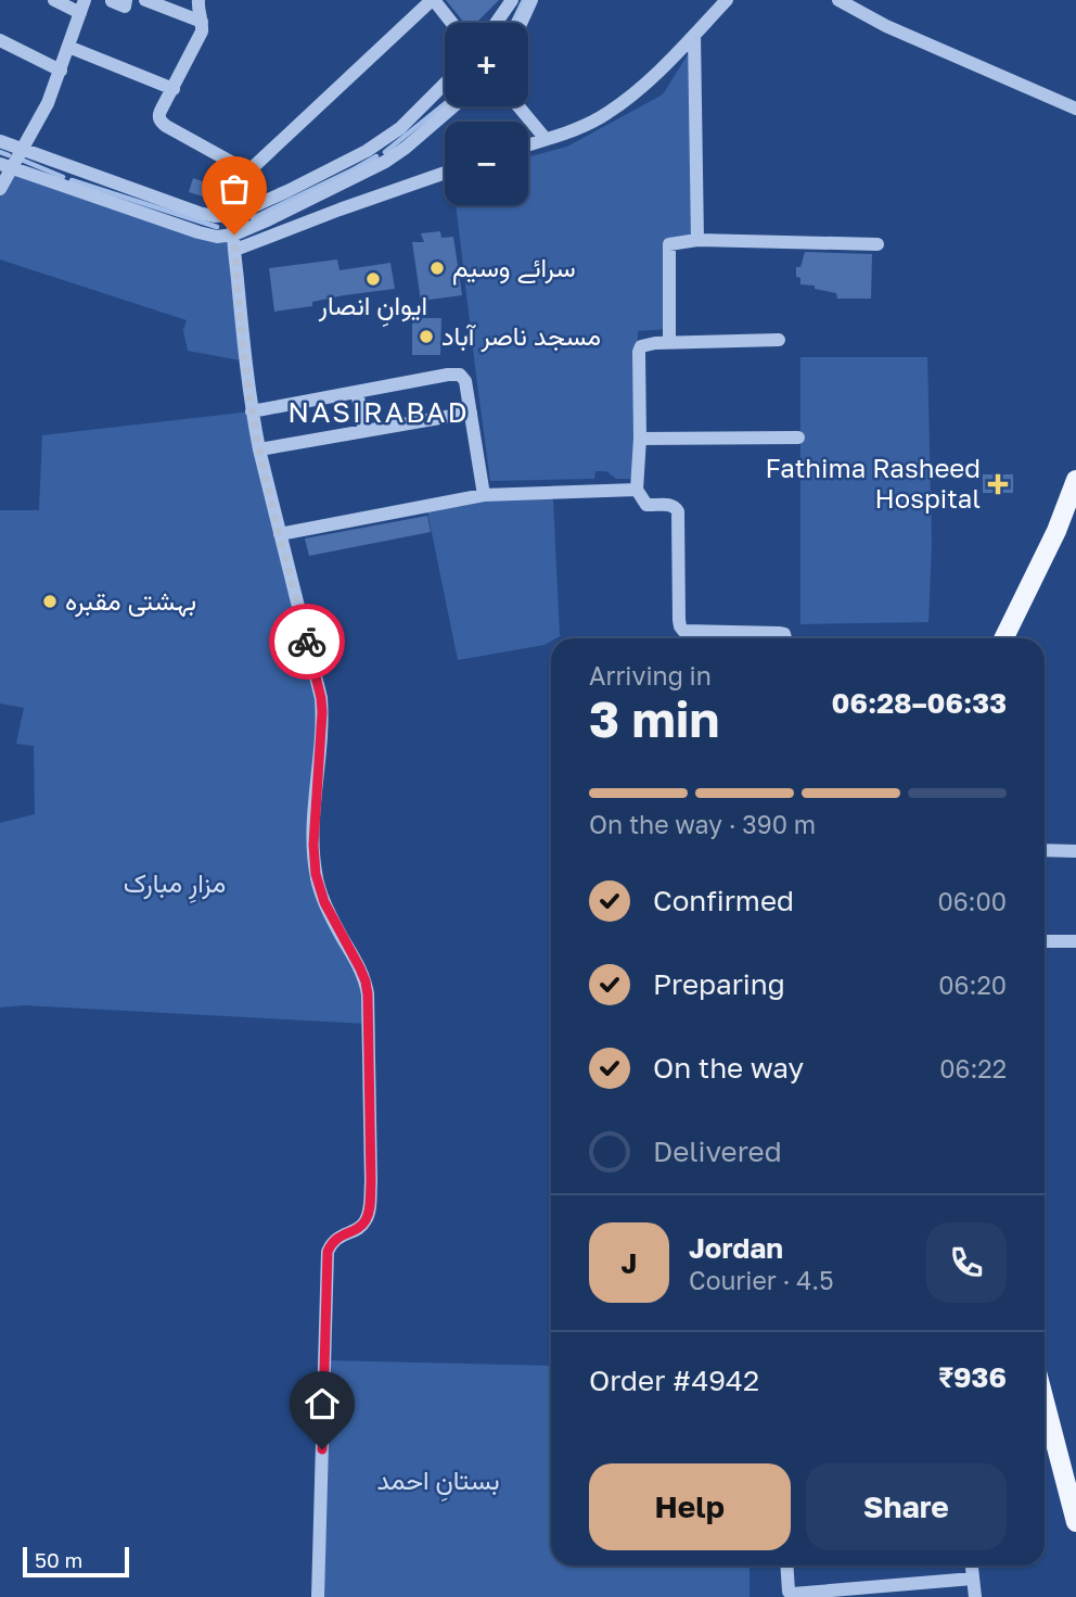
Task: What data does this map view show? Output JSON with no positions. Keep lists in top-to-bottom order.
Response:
{
  "districts": ["NASIRABAD"],
  "parks": ["مزارِ مبارک", "بستانِ احمد"],
  "places": {
    "other": [
      "سرائے وسیم",
      "ایوانِ انصار",
      "مسجد ناصر آباد",
      "بہشتی مقبرہ"
    ],
    "health": ["Fathima Rasheed Hospital"]
  },
  "scale_bar": "50 m",
  "page": {
    "map_buttons": ["+", "−"],
    "heading": ["3 min", "Arriving in", "06:28–06:33"],
    "panel": [
      "Jordan",
      "Courier · 4.5",
      "Order #4942",
      "₹936"
    ],
    "bar": "On the way · 390 m",
    "list": [
      ["Confirmed", "06:00"],
      ["Preparing", "06:20"],
      ["On the way", "06:22"],
      "Delivered"
    ],
    "round": "J",
    "buttons": ["Help", "Share"],
    "scale": "50 m"
  }
}
